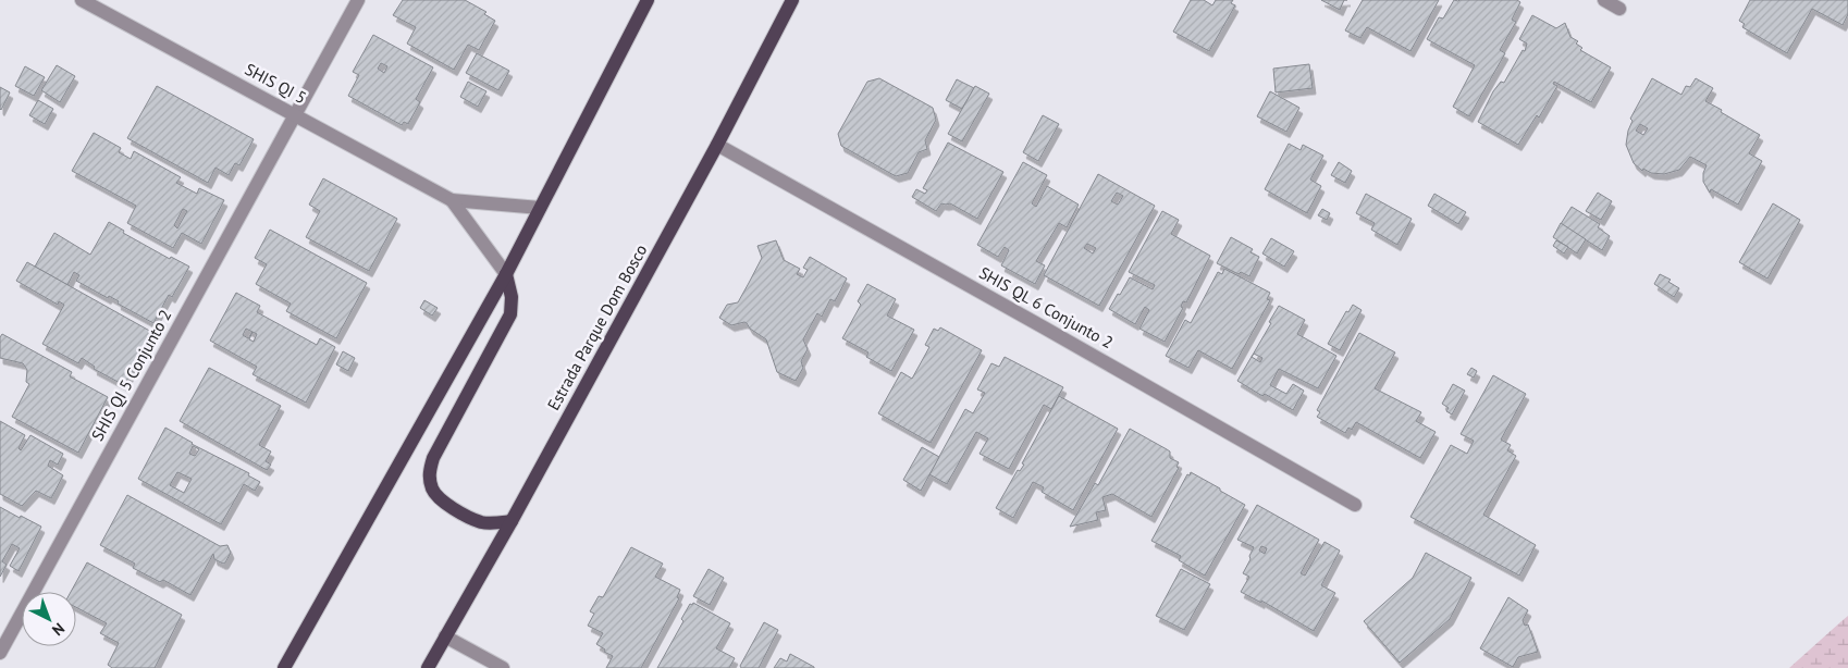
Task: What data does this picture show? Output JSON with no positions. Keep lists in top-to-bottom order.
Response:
{
  "streets": {
    "main road": ["Estrada Parque Dom Bosco"],
    "street": ["SHIS QI 5", "SHIS QL 6 Conjunto 2", "SHIS QI 5 Conjunto 2"]
  },
  "crossings": [
    ["SHIS QI 5", "SHIS QI 5 Conjunto 2"],
    ["SHIS QL 6 Conjunto 2", "Estrada Parque Dom Bosco"]
  ],
  "north": "bottom right"
}
